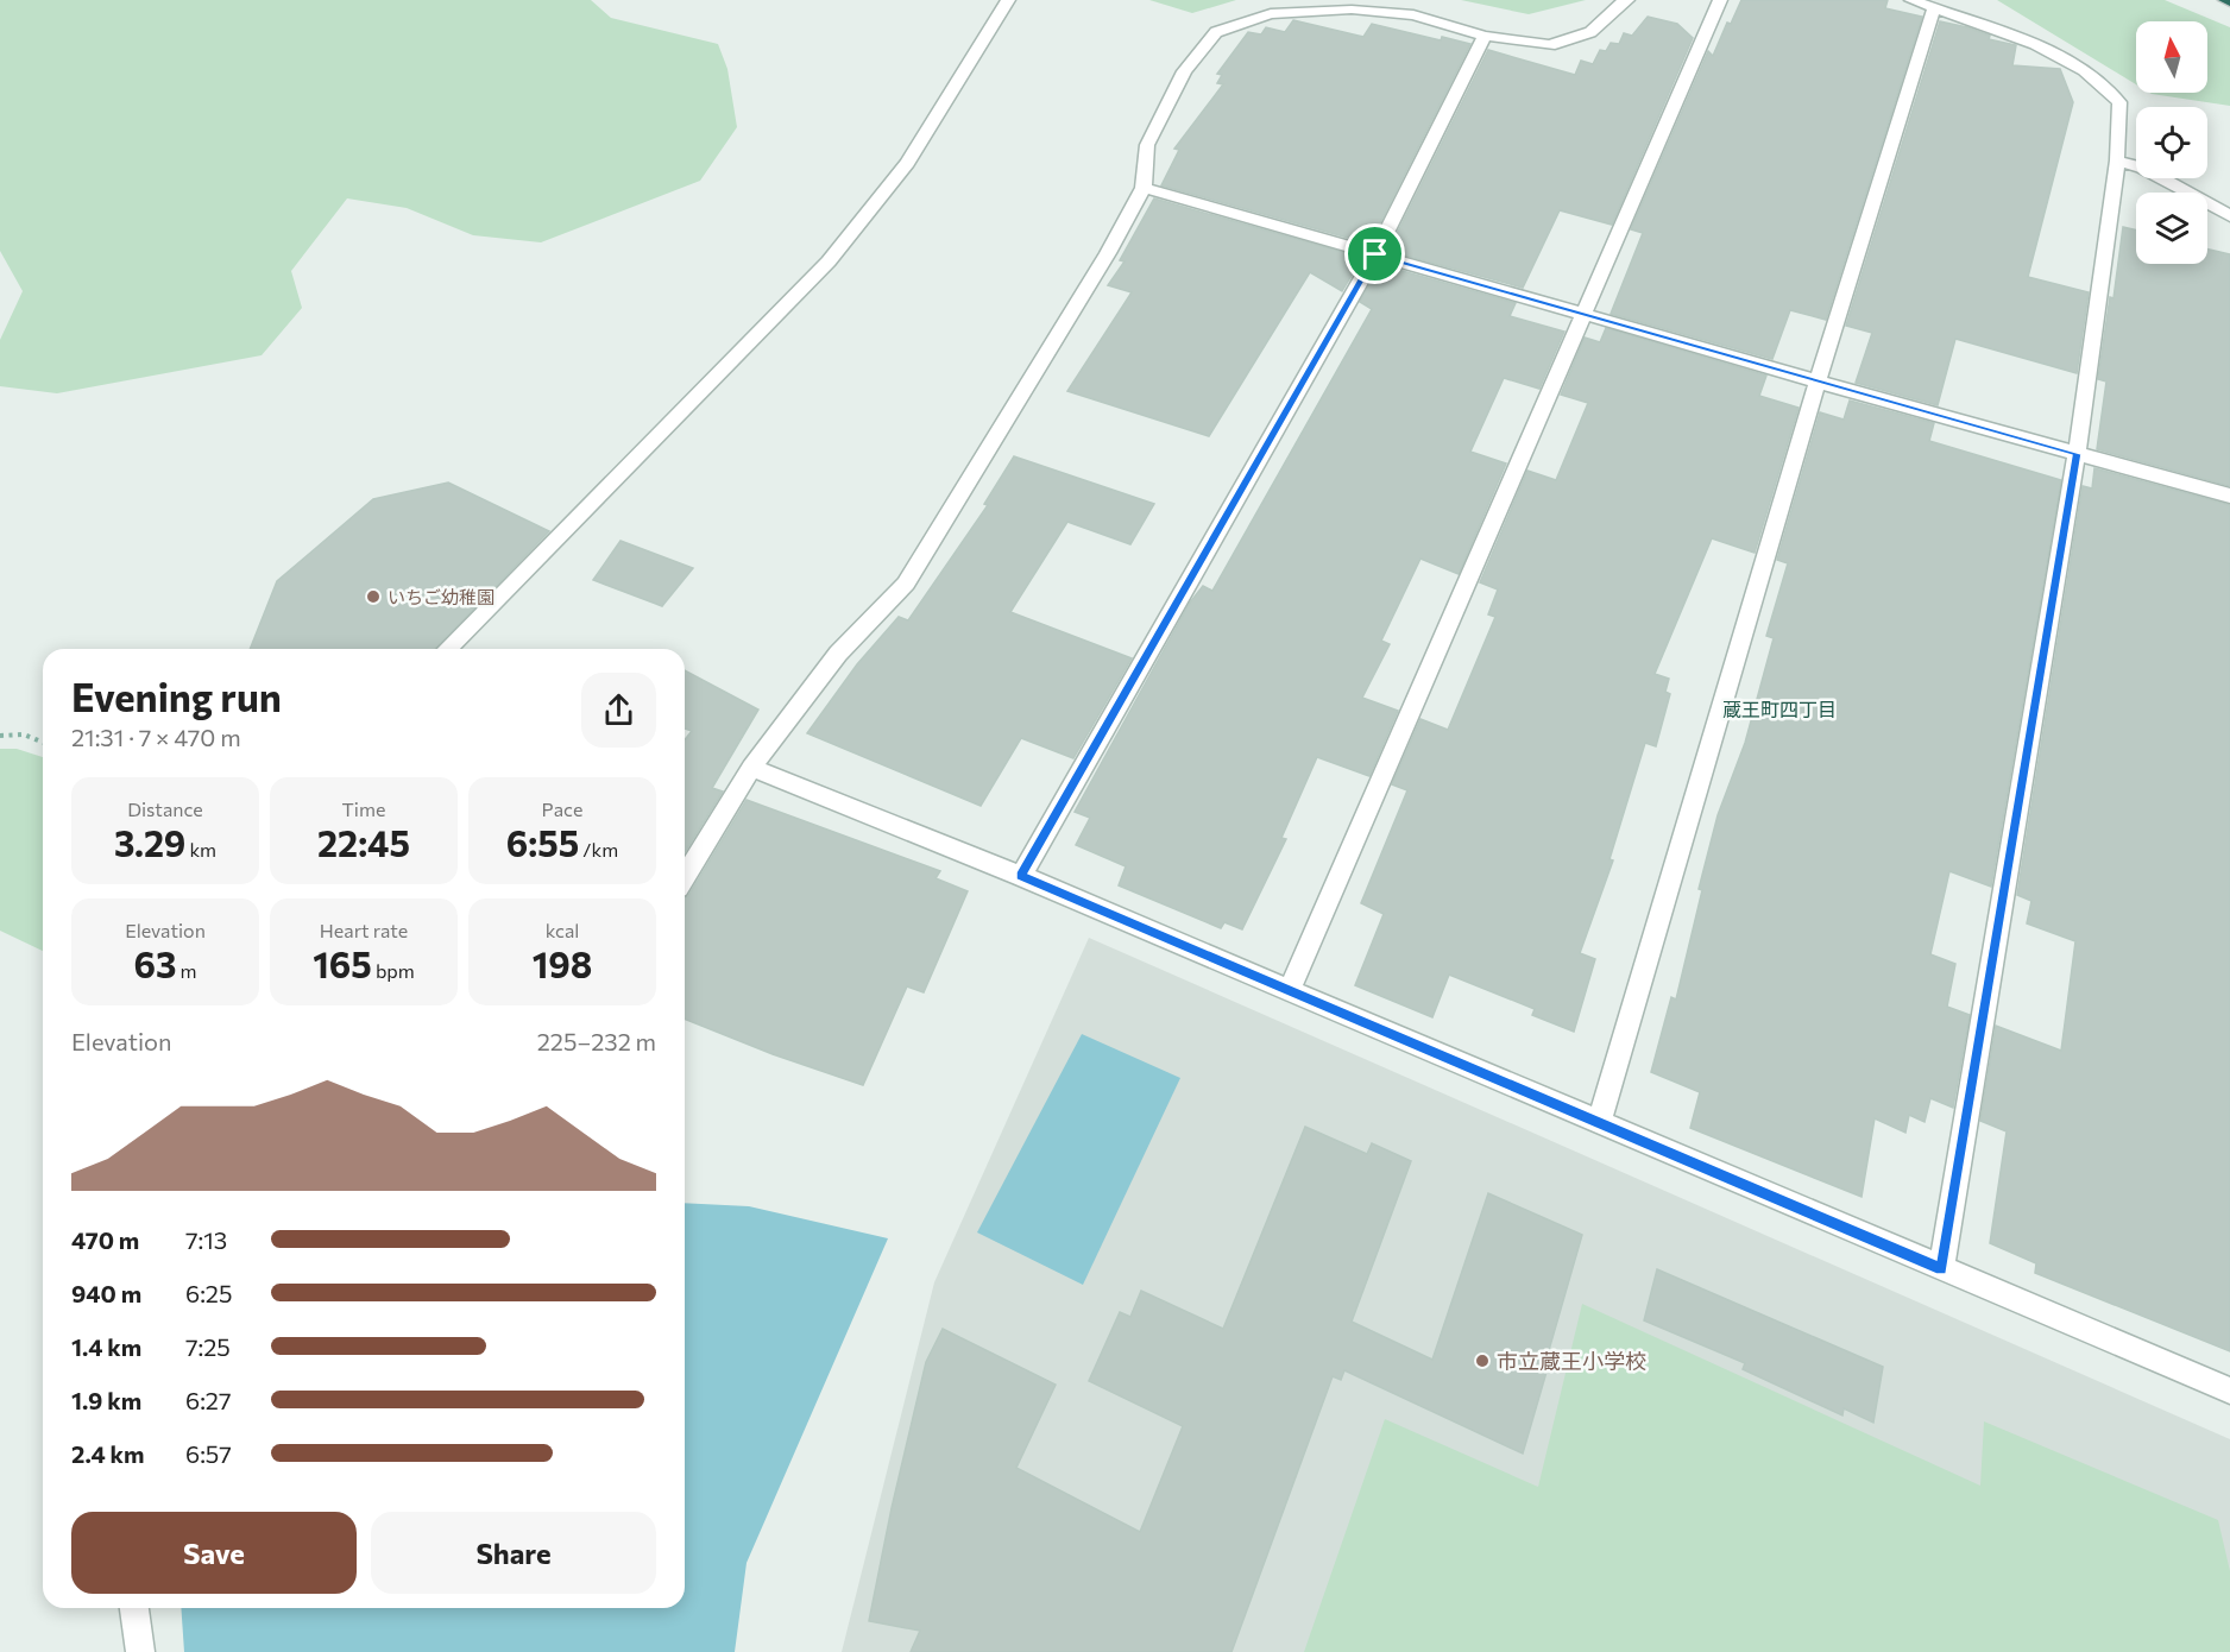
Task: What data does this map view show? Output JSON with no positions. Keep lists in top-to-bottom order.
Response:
{
  "districts": ["蔵王町四丁目"],
  "places": ["いちご幼稚園", "市立蔵王小学校"],
  "north": "top",
  "page": {
    "heading": ["Evening run", "21:31 · 7 × 470 m"],
    "stats": [
      ["Distance", "3.29 km"],
      ["Time", "22:45"],
      ["Pace", "6:55 /km"],
      ["Elevation", "63 m"],
      ["Heart rate", "165 bpm"],
      ["kcal", "198"]
    ],
    "chart": ["Elevation", "225–232 m"],
    "list": [
      {
        "name": "470 m",
        "note": "7:13"
      },
      {
        "name": "940 m",
        "note": "6:25"
      },
      {
        "name": "1.4 km",
        "note": "7:25"
      },
      {
        "name": "1.9 km",
        "note": "6:27"
      },
      {
        "name": "2.4 km",
        "note": "6:57"
      }
    ],
    "buttons": ["Save", "Share"]
  }
}
